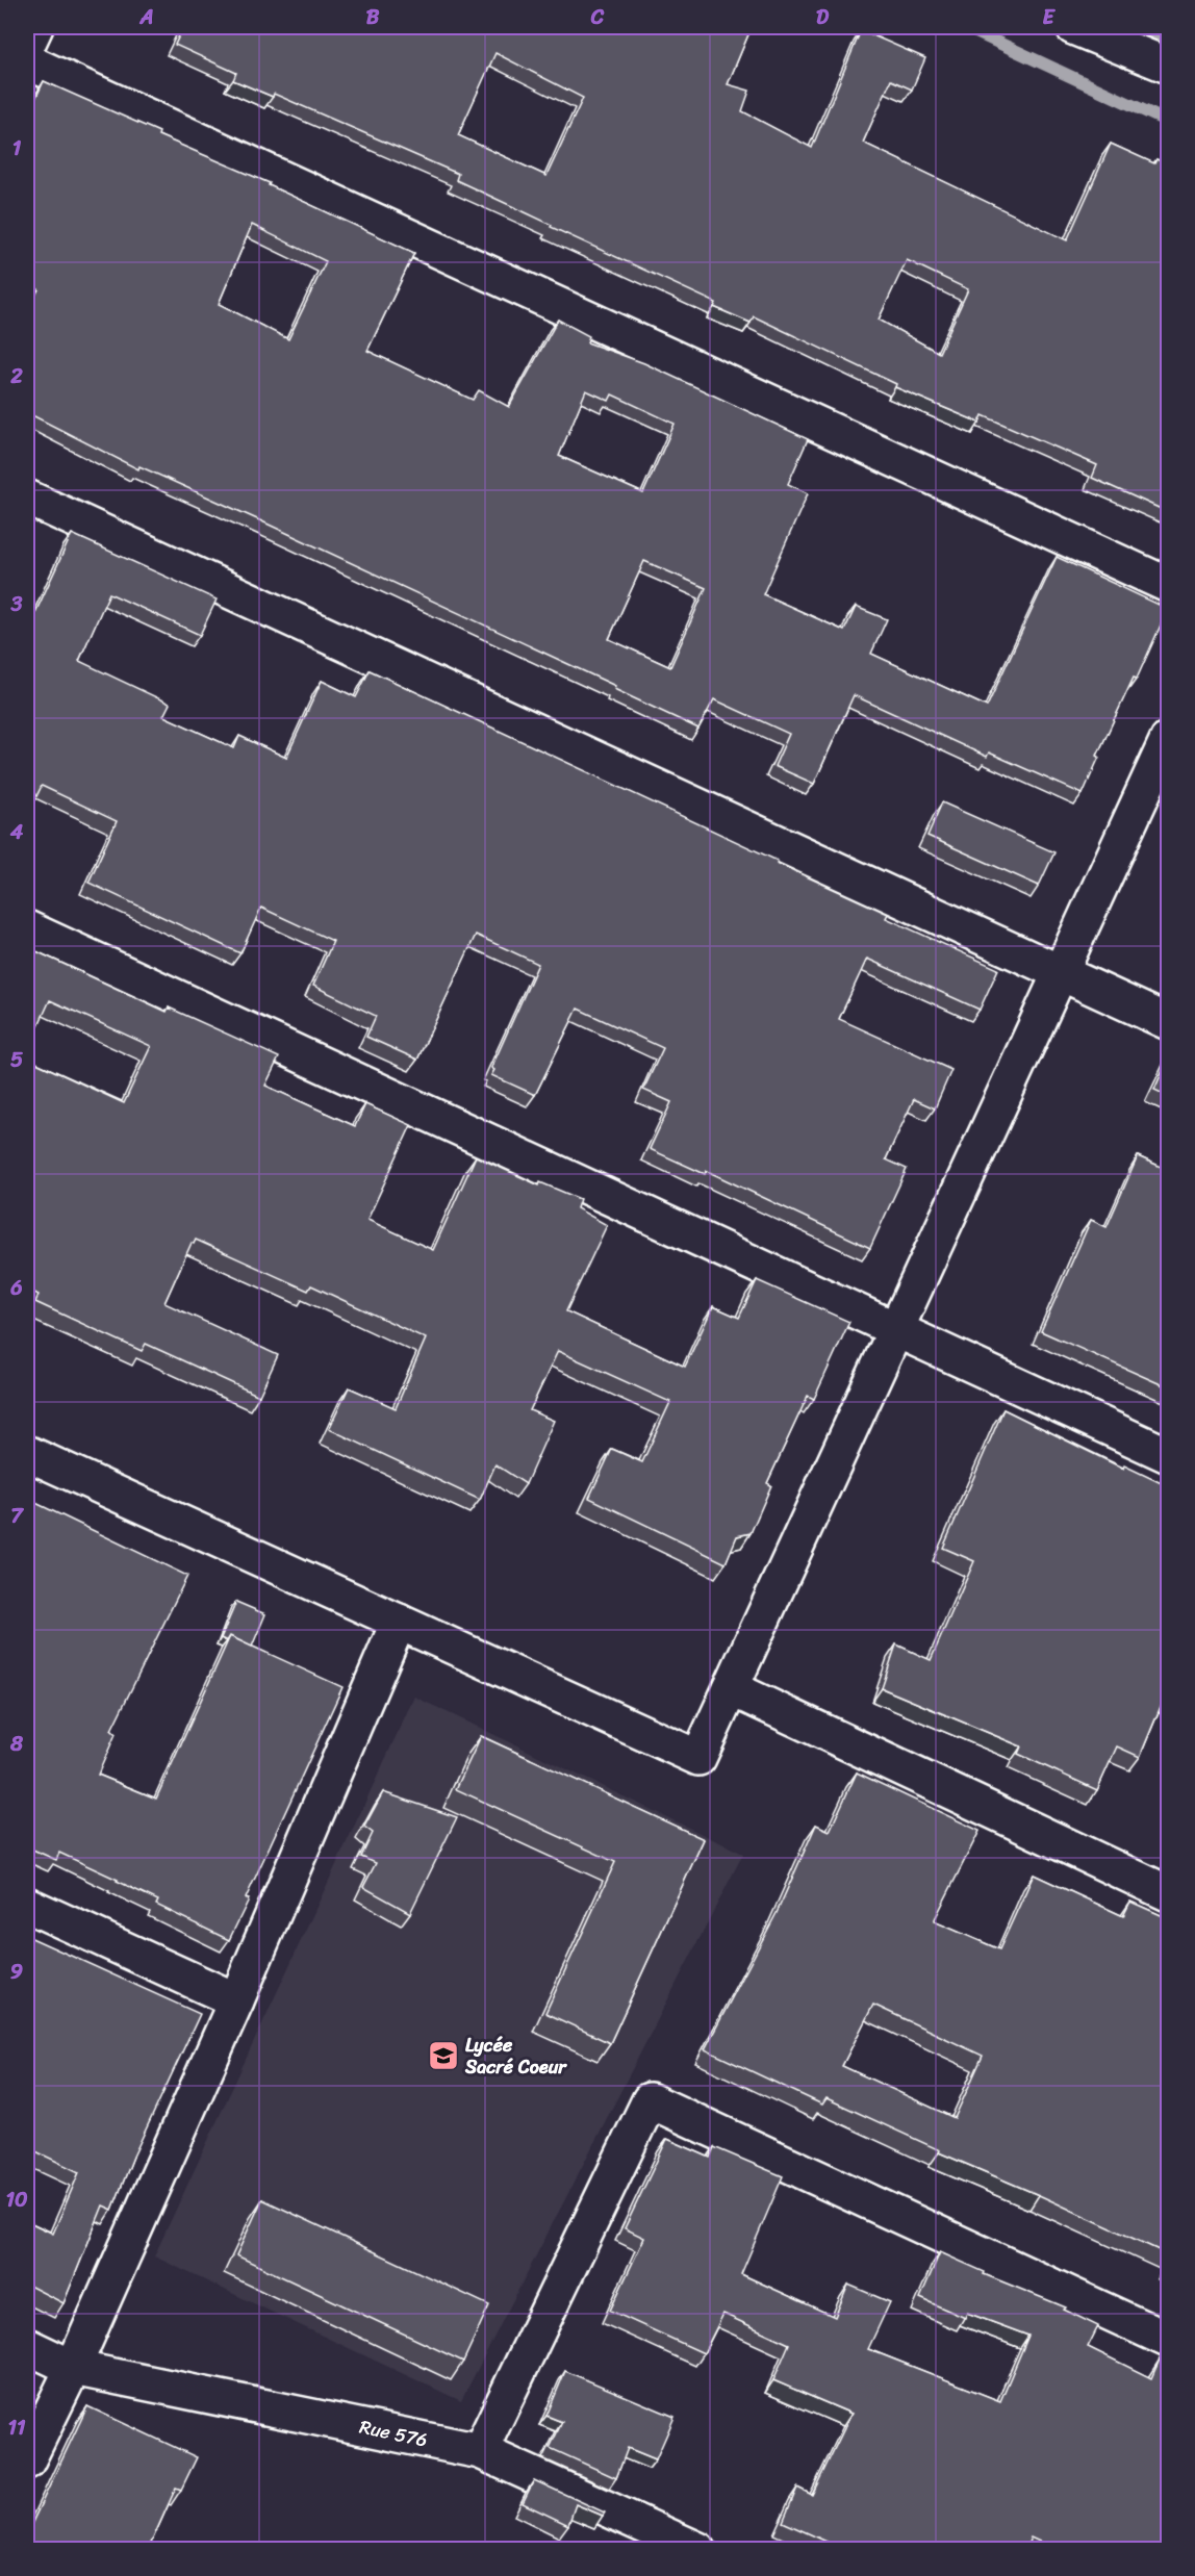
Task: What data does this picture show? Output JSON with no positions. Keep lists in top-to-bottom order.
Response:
{
  "streets": {
    "street": ["Rue 576"]
  },
  "places": {
    "school or university": ["Lycée Sacré Coeur"]
  },
  "grid": {
    "columns": [
      "A",
      "B",
      "C",
      "D",
      "E"
    ],
    "rows": [
      "1",
      "2",
      "3",
      "4",
      "5",
      "6",
      "7",
      "8",
      "9",
      "10",
      "11"
    ]
  }
}
